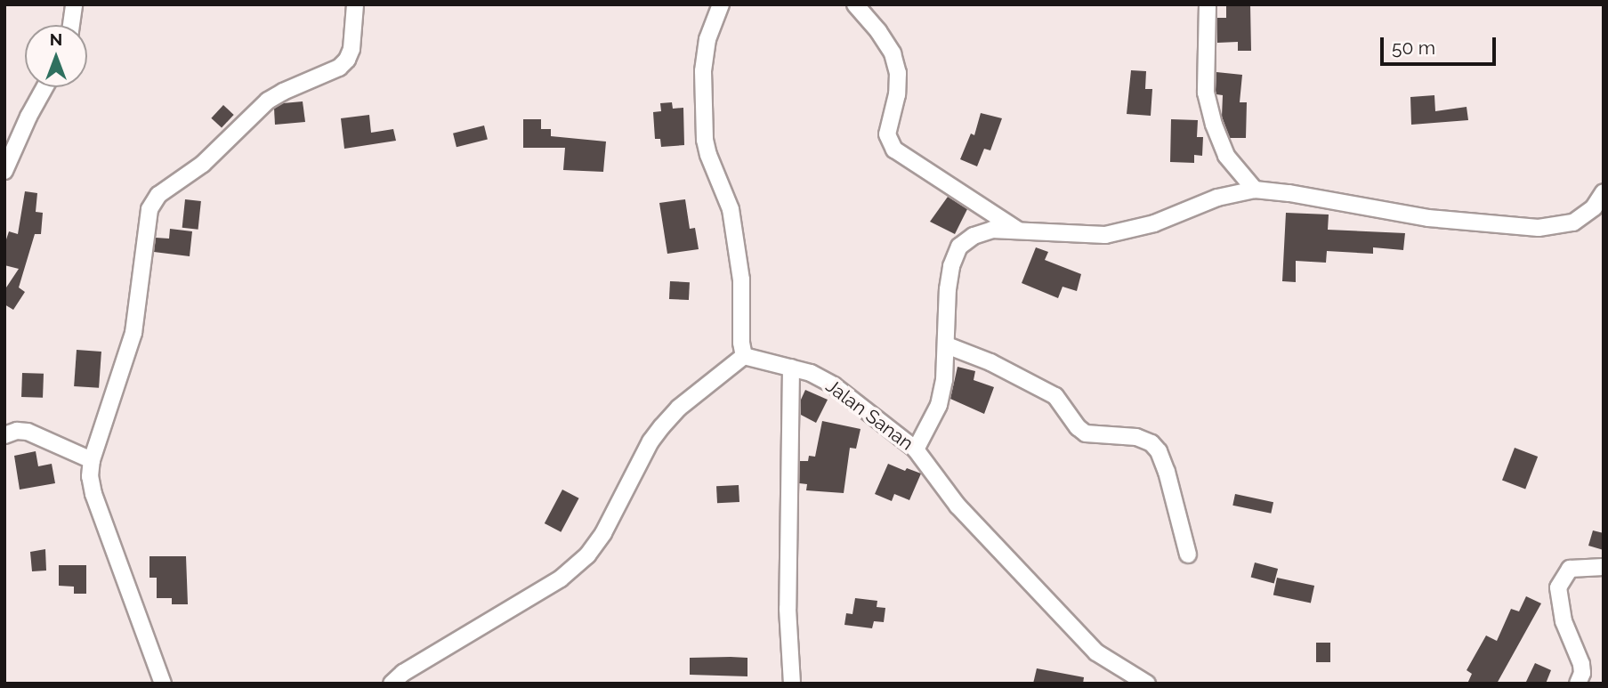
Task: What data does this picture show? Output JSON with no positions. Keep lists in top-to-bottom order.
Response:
{
  "streets": {
    "street": ["Jalan Sanan"]
  },
  "scale_bar": "50 m",
  "north": "top"
}
